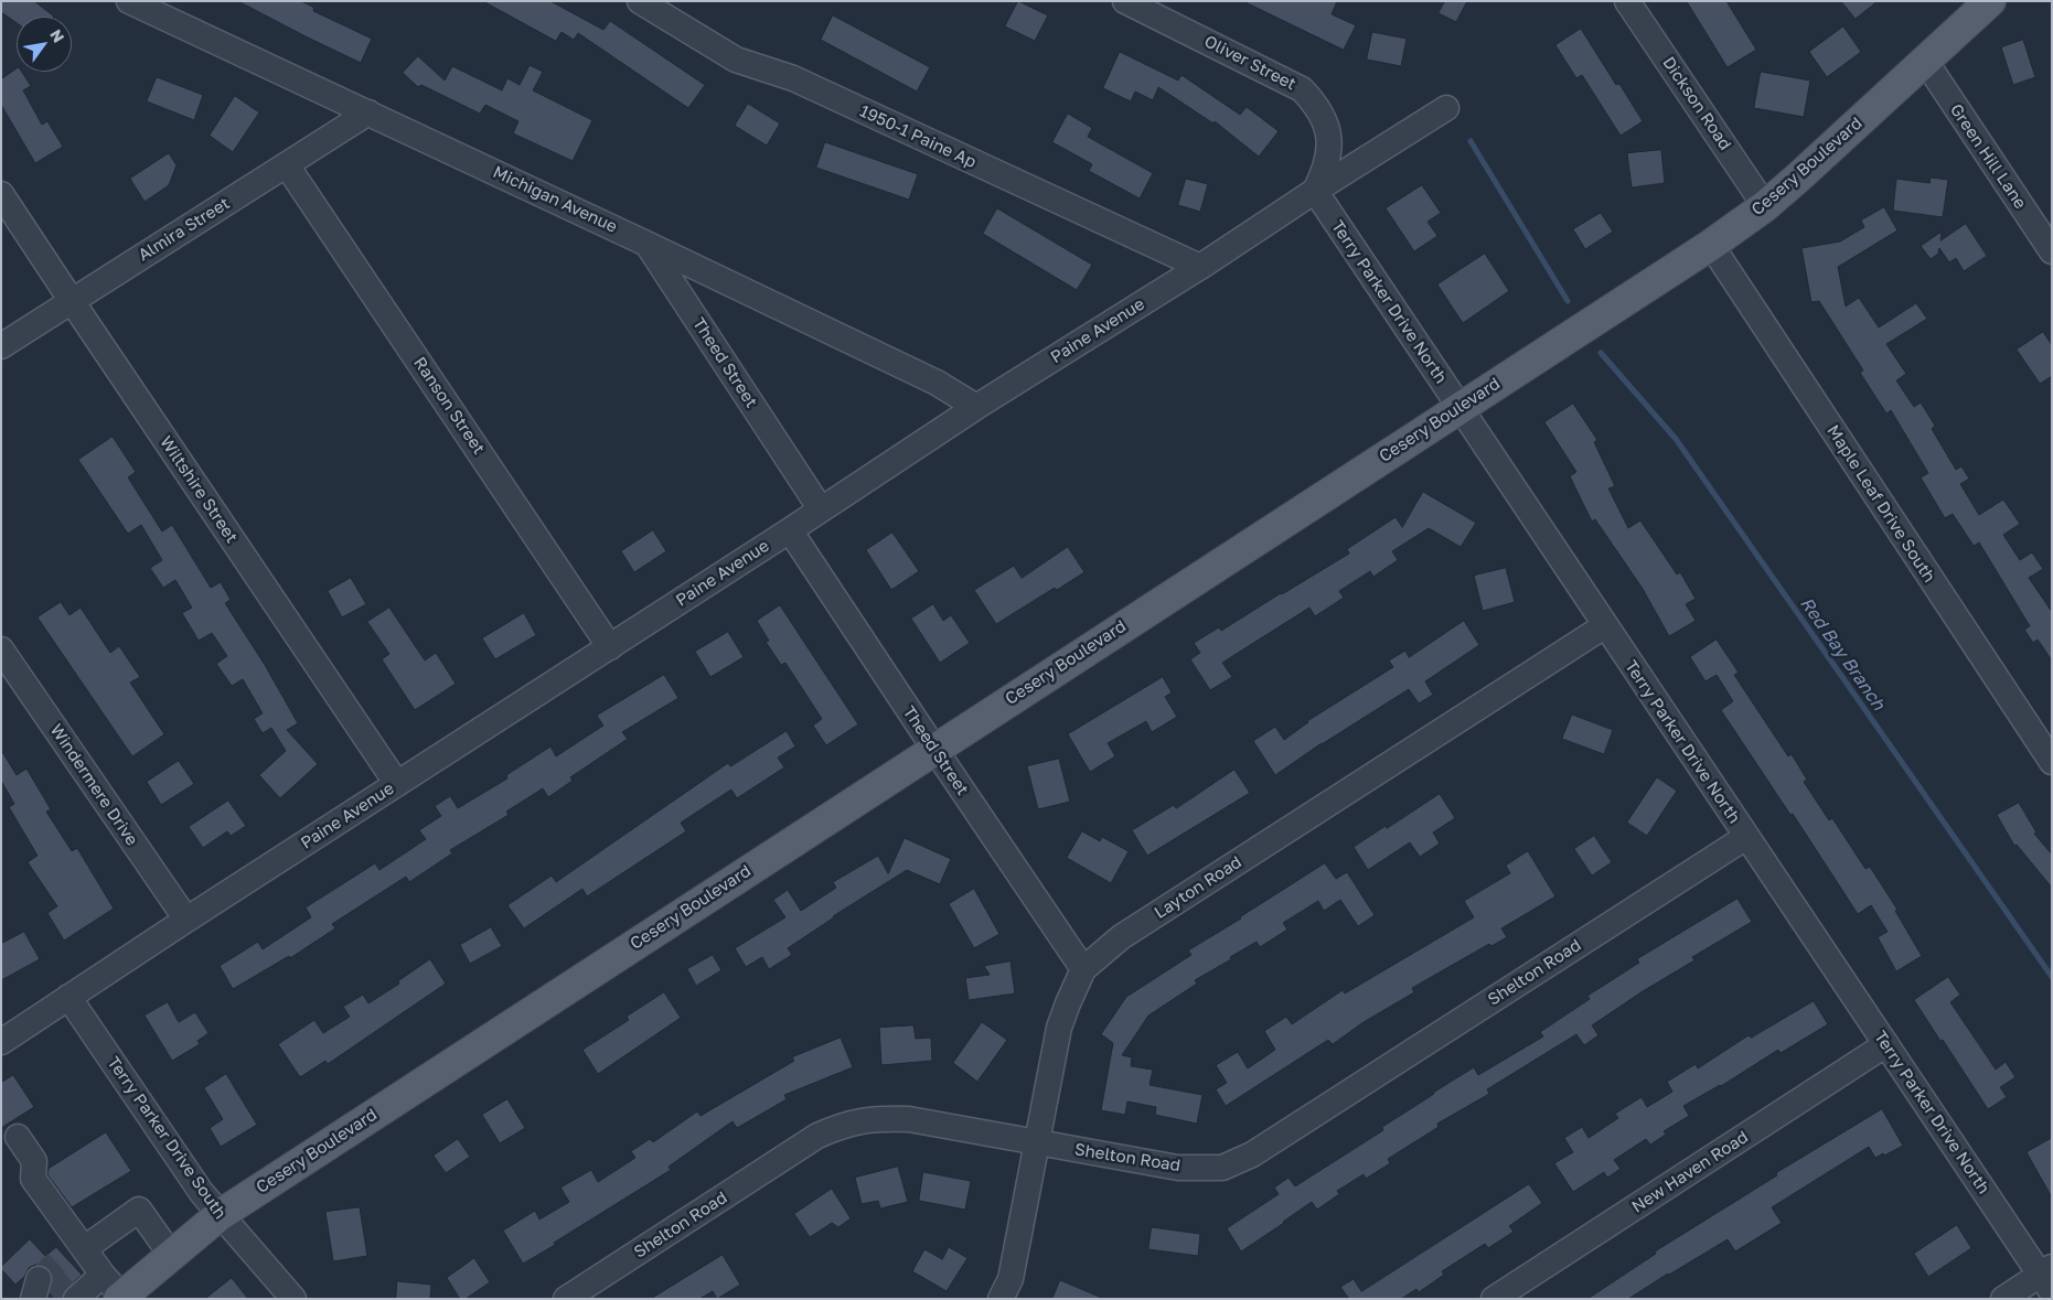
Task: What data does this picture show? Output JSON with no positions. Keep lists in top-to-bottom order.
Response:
{
  "streets": {
    "main road": ["Cesery Boulevard"],
    "street": [
      "Oliver Street",
      "Dickson Road",
      "1950-1 Paine Ap",
      "Green Hill Lane",
      "Michigan Avenue",
      "Almira Street",
      "Terry Parker Drive North",
      "Paine Avenue",
      "Theed Street",
      "Ranson Street",
      "Wiltshire Street",
      "Maple Leaf Drive South",
      "Windermere Drive",
      "Layton Road",
      "Shelton Road",
      "Terry Parker Drive South",
      "New Haven Road"
    ]
  },
  "crossings": [
    ["Oliver Street", "Terry Parker Drive North"],
    ["Oliver Street", "Paine Avenue"],
    ["Dickson Road", "Cesery Boulevard"],
    ["1950-1 Paine Ap", "Paine Avenue"],
    ["Green Hill Lane", "Cesery Boulevard"],
    ["Cesery Boulevard", "Terry Parker Drive North"],
    ["Cesery Boulevard", "Theed Street"],
    ["Cesery Boulevard", "Maple Leaf Drive South"],
    ["Cesery Boulevard", "Terry Parker Drive South"],
    ["Michigan Avenue", "Almira Street"],
    ["Michigan Avenue", "Paine Avenue"],
    ["Michigan Avenue", "Theed Street"],
    ["Almira Street", "Ranson Street"],
    ["Almira Street", "Wiltshire Street"],
    ["Terry Parker Drive North", "Paine Avenue"],
    ["Terry Parker Drive North", "Layton Road"],
    ["Terry Parker Drive North", "Shelton Road"],
    ["Terry Parker Drive North", "New Haven Road"],
    ["Paine Avenue", "Theed Street"],
    ["Paine Avenue", "Ranson Street"],
    ["Paine Avenue", "Wiltshire Street"],
    ["Paine Avenue", "Windermere Drive"],
    ["Paine Avenue", "Terry Parker Drive South"],
    ["Theed Street", "Layton Road"],
    ["Layton Road", "Shelton Road"]
  ],
  "water": ["Red Bay Branch"],
  "north": "top right"
}
